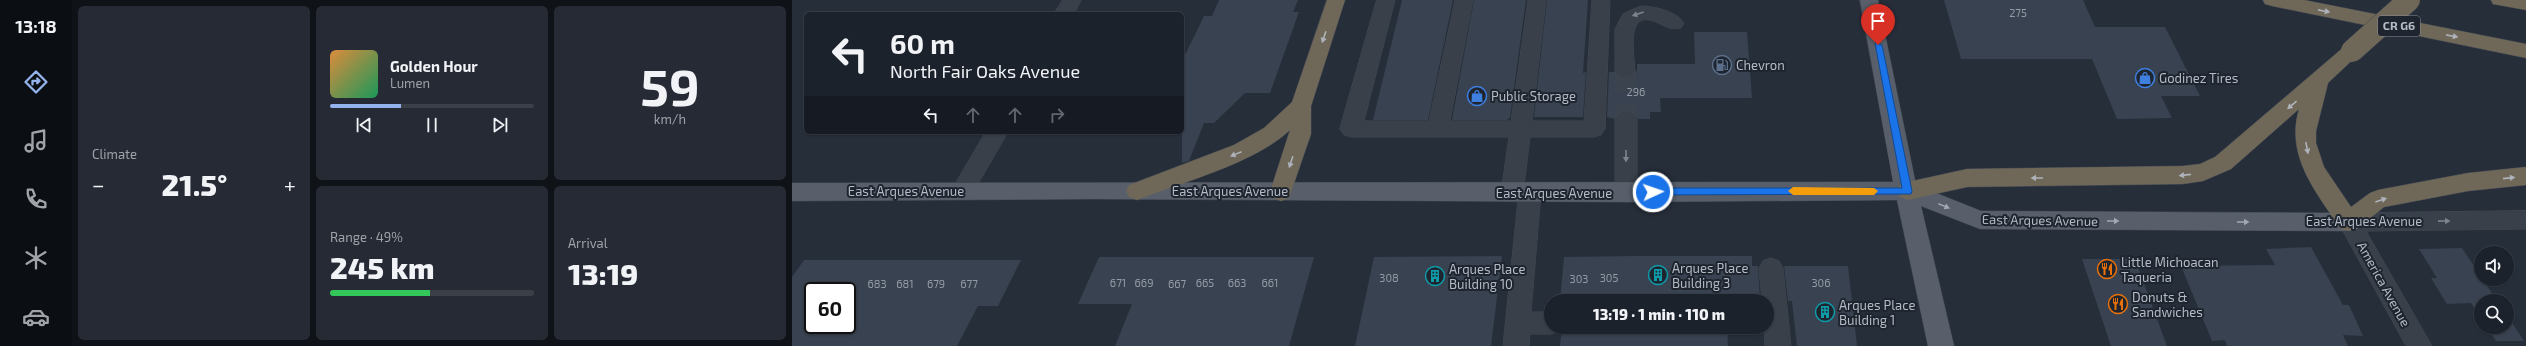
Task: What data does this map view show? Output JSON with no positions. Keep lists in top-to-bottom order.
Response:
{
  "streets": {
    "highway": ["CR G6"],
    "main road": ["East Arques Avenue"],
    "street": ["America Avenue"]
  },
  "crossings": [
    ["East Arques Avenue", "America Avenue"]
  ],
  "one_way": ["East Arques Avenue"],
  "places": {
    "fuel station": ["Chevron"],
    "shop": ["Godinez Tires", "Public Storage"],
    "restaurant": ["Little Michoacan Taqueria", "Donuts & Sandwiches"],
    "building": ["Arques Place Building 3", "Arques Place Building 10", "Arques Place Building 1"]
  },
  "house_numbers": [
    "275",
    "296",
    "308",
    "305",
    "303",
    "671",
    "669",
    "665",
    "663",
    "661",
    "306",
    "683",
    "681",
    "679",
    "677",
    "667"
  ],
  "page": {
    "tabs": "13:18",
    "tile": [
      "Climate",
      ["59", "km/h"],
      ["Range · 49%", "245 km"],
      ["Arrival", "13:19"]
    ],
    "turn": ["60 m", "North Fair Oaks Avenue"],
    "song": ["Golden Hour", "Lumen"],
    "heat": ["−", "21.5°", "+"],
    "limit": "60",
    "trip": "13:19 · 1 min · 110 m"
  }
}
